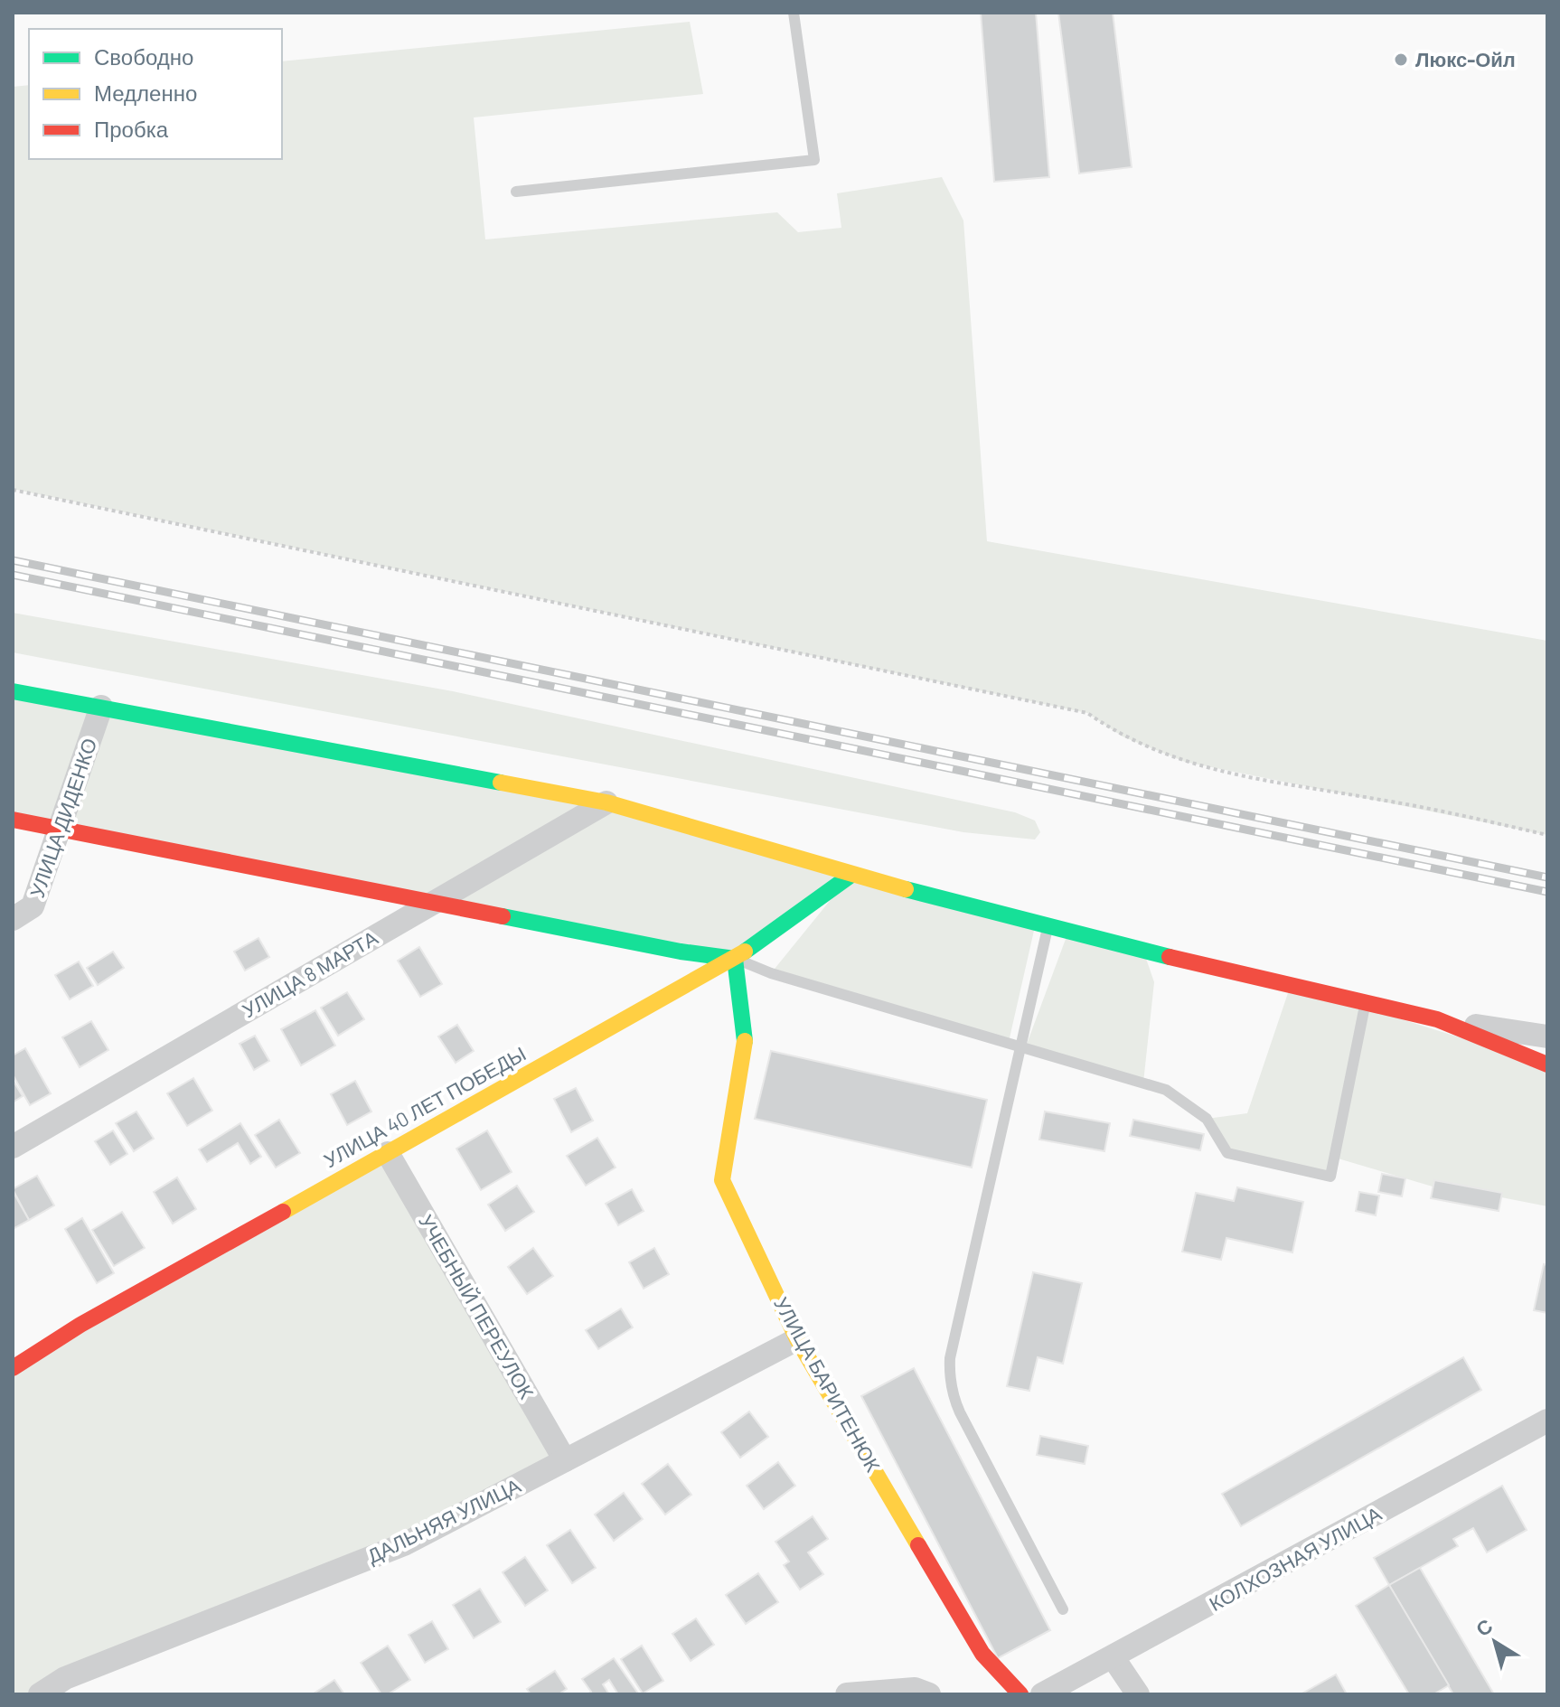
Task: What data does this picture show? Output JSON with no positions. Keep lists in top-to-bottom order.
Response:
{
  "streets": {
    "street": [
      "УЛИЦА ДИДЕНКО",
      "УЛИЦА 8 МАРТА",
      "УЛИЦА 40 ЛЕТ ПОБЕДЫ",
      "УЧЕБНЫЙ ПЕРЕУЛОК",
      "УЛИЦА БАРИТЕНЮК",
      "ДАЛЬНЯЯ УЛИЦА",
      "КОЛХОЗНАЯ УЛИЦА"
    ]
  },
  "crossings": [
    ["УЛИЦА 40 ЛЕТ ПОБЕДЫ", "УЧЕБНЫЙ ПЕРЕУЛОК"],
    ["УЛИЦА 40 ЛЕТ ПОБЕДЫ", "УЛИЦА БАРИТЕНЮК"],
    ["УЧЕБНЫЙ ПЕРЕУЛОК", "ДАЛЬНЯЯ УЛИЦА"],
    ["УЛИЦА БАРИТЕНЮК", "ДАЛЬНЯЯ УЛИЦА"]
  ],
  "places": ["Люкс-Ойл"],
  "legend": ["Свободно", "Медленно", "Пробка"],
  "north": "top left"
}
